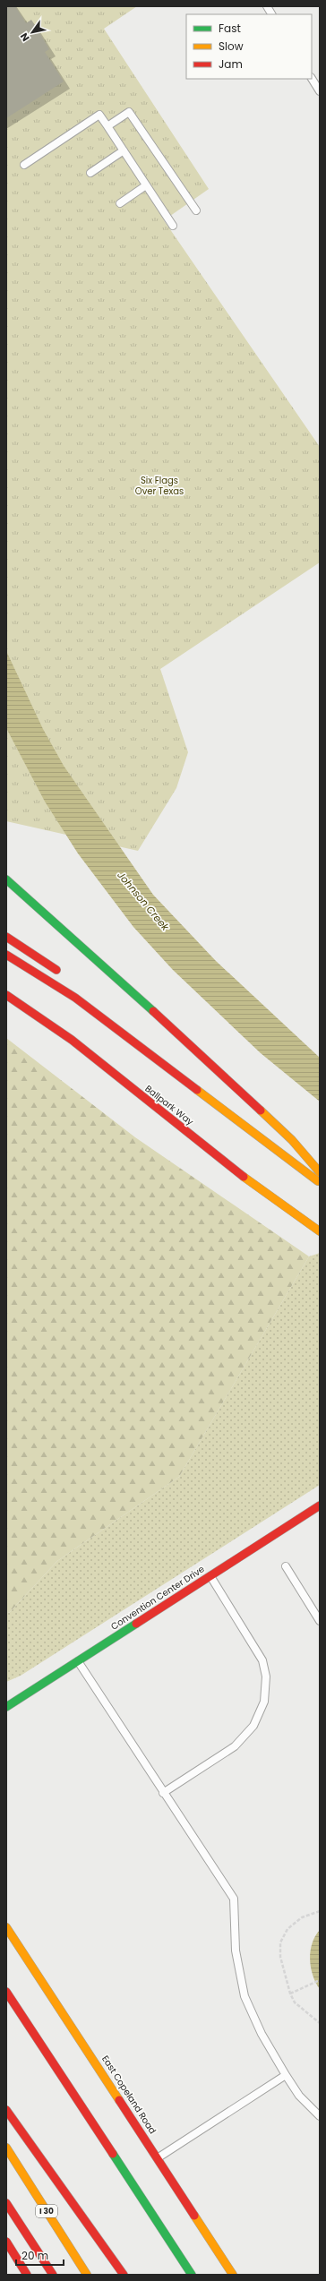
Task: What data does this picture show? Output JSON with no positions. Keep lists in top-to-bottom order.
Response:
{
  "streets": {
    "main road": [
      "Ballpark Way",
      "Convention Center Drive",
      "East Copeland Road",
      "I 30"
    ]
  },
  "water": ["Johnson Creek"],
  "parks": ["Six Flags Over Texas"],
  "legend": ["Fast", "Slow", "Jam"],
  "scale_bar": "20 m",
  "north": "bottom left"
}
